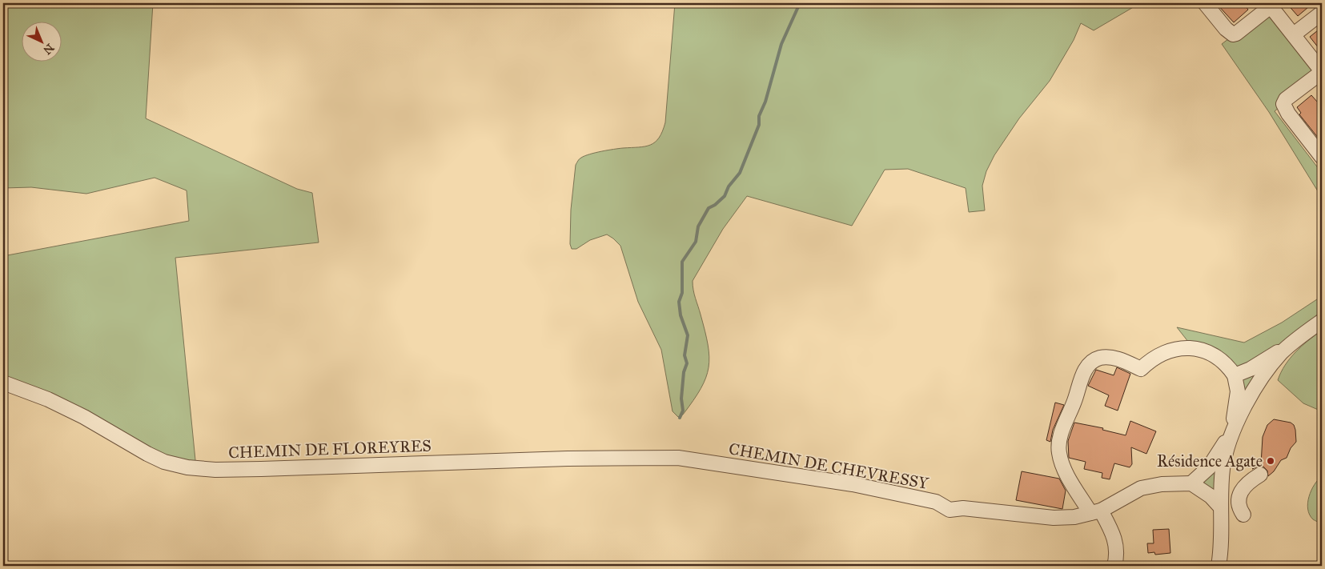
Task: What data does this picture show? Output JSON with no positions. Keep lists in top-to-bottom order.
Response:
{
  "streets": {
    "street": ["CHEMIN DE FLOREYRES", "CHEMIN DE CHEVRESSY"]
  },
  "crossings": [
    ["CHEMIN DE FLOREYRES", "CHEMIN DE CHEVRESSY"]
  ],
  "places": ["Résidence Agate"],
  "north": "bottom right"
}
